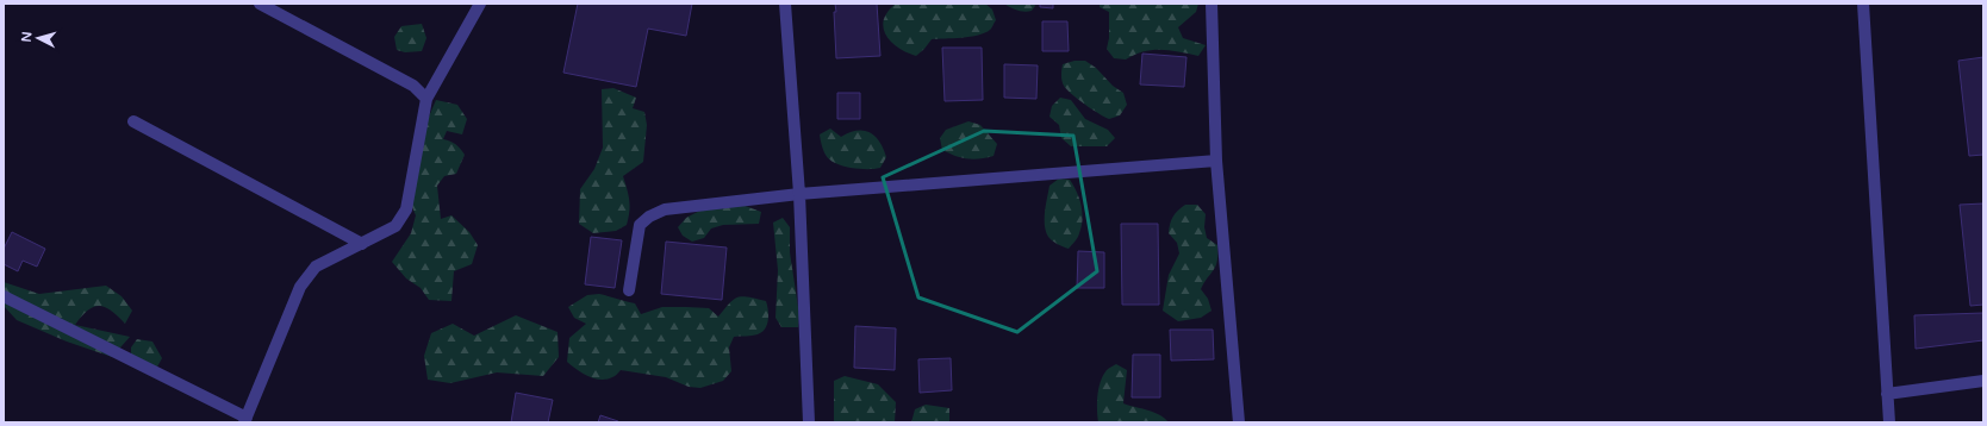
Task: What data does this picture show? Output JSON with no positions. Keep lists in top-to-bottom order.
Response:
{
  "north": "left"
}
